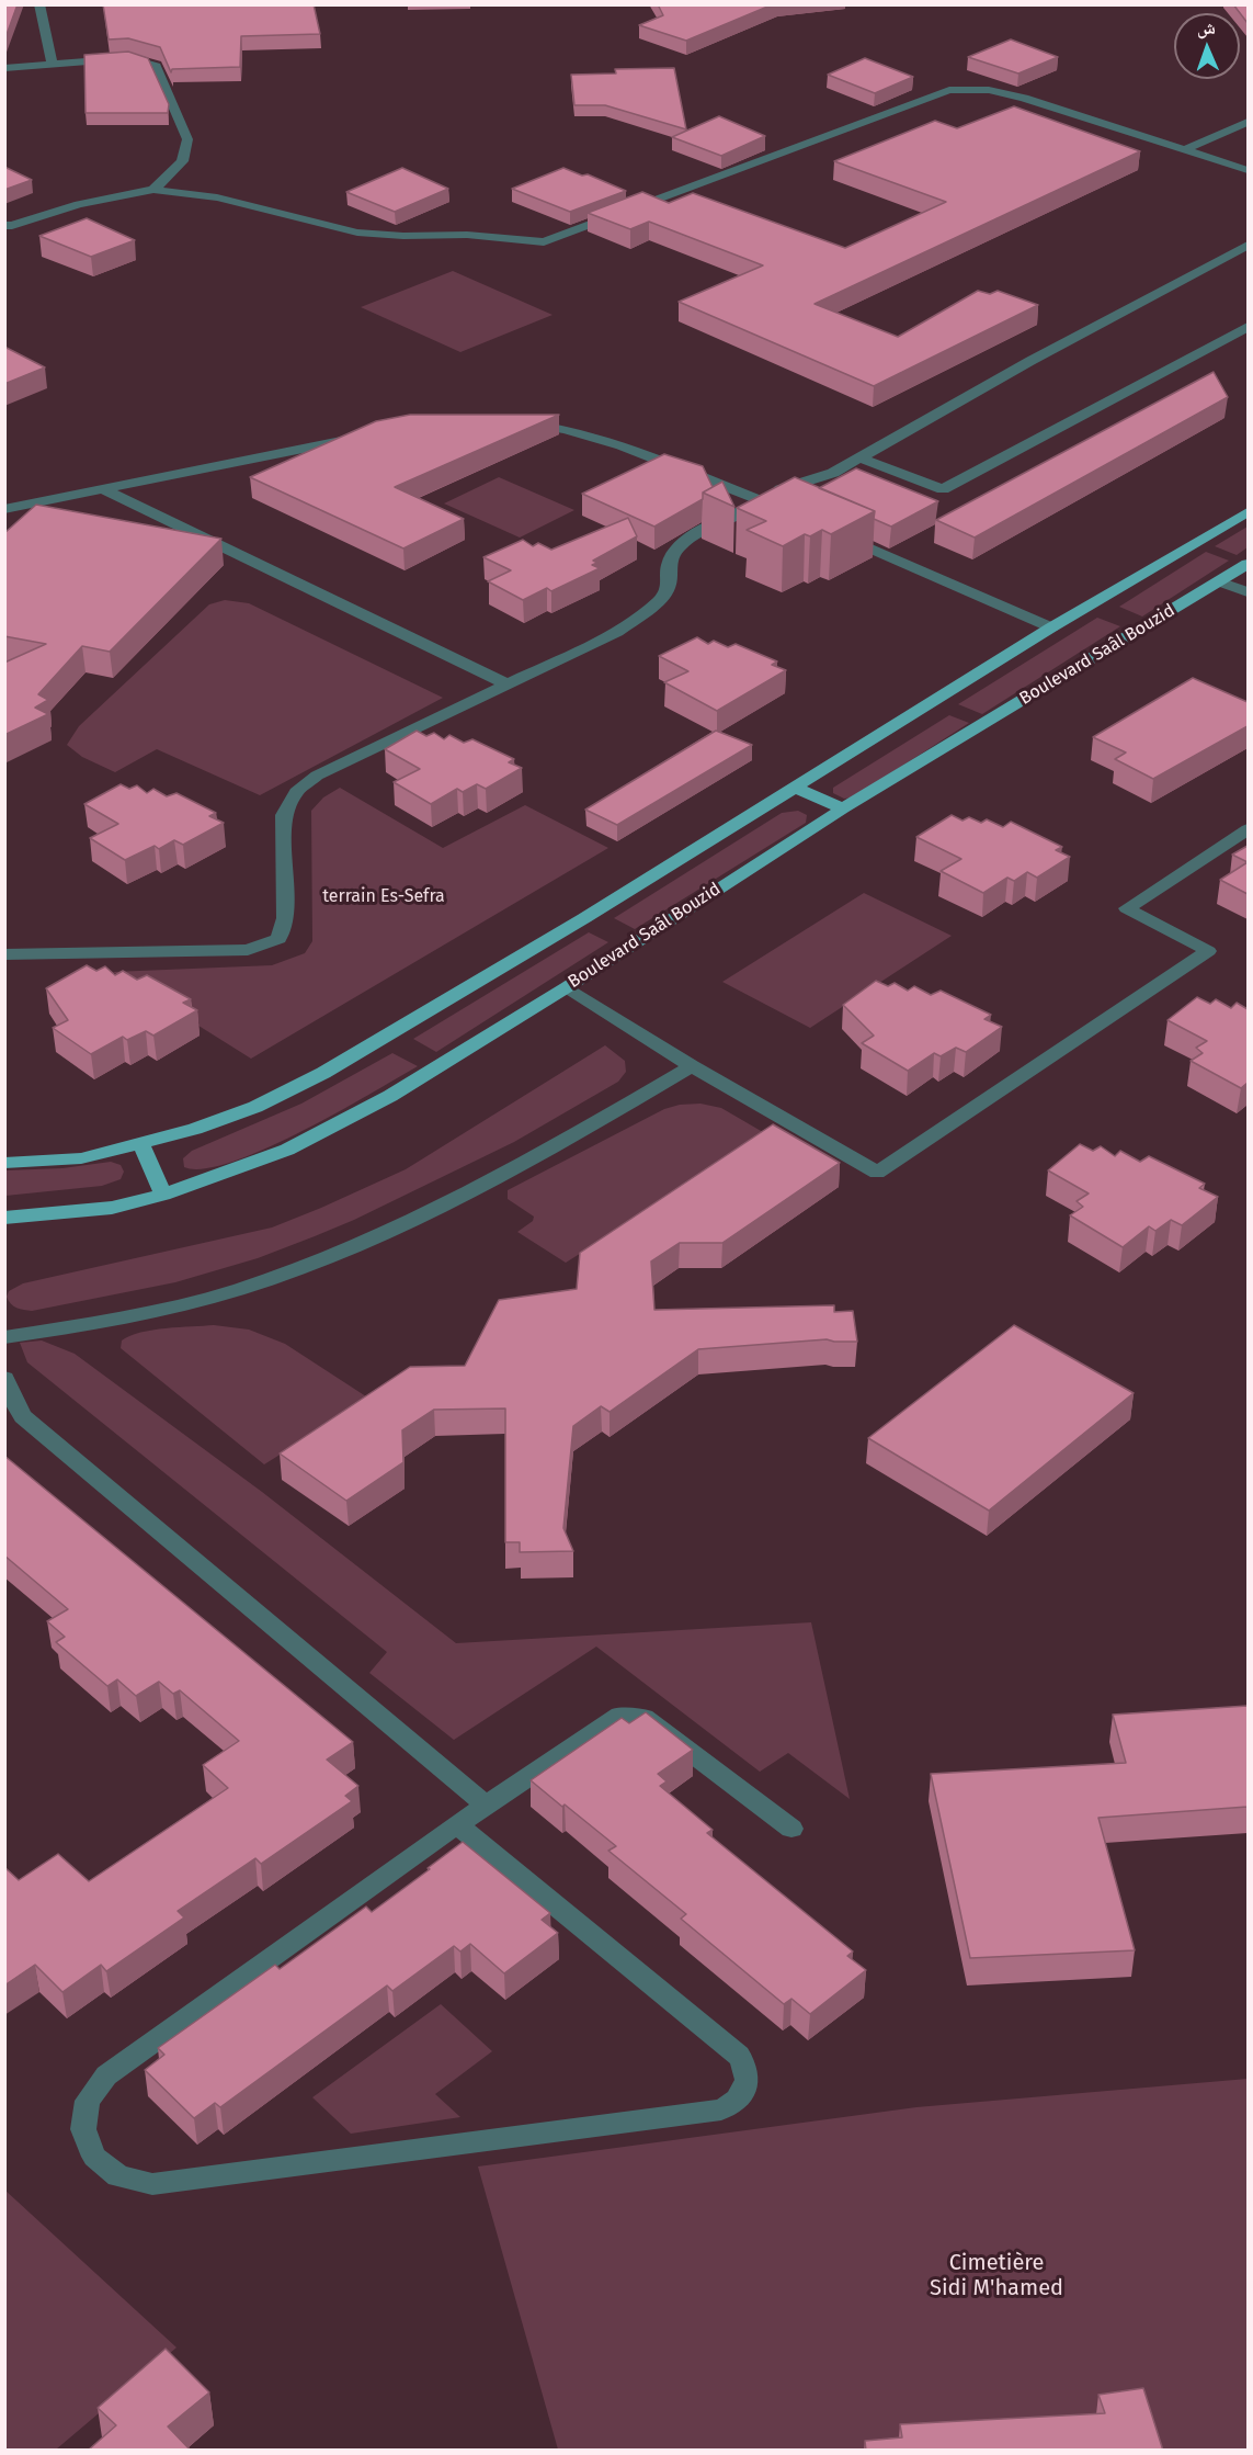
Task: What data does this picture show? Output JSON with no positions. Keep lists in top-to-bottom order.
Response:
{
  "streets": {
    "main road": ["Boulevard Saâl Bouzid"]
  },
  "parks": ["terrain Es-Sefra", "Cimetière Sidi M'hamed"],
  "north": "top"
}
